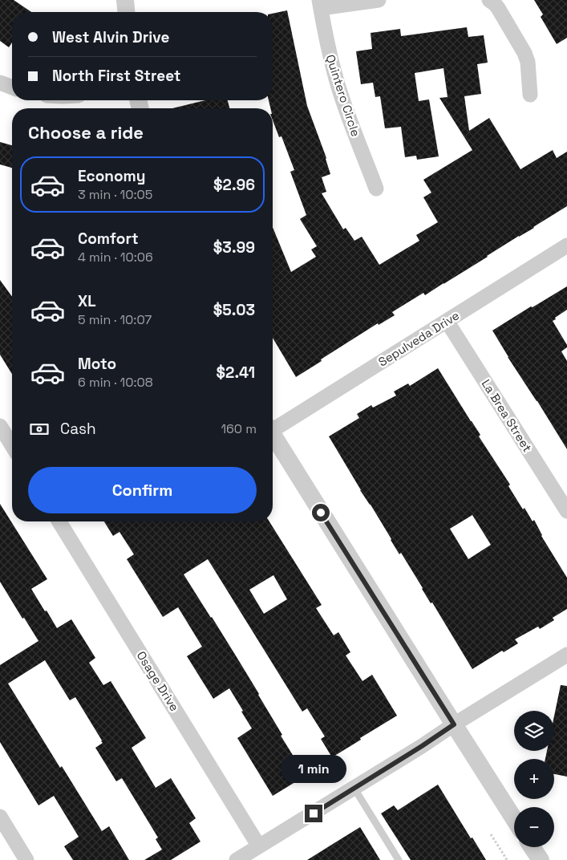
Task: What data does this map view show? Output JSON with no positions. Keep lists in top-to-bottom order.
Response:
{
  "streets": {
    "street": [
      "Quintero Circle",
      "Sepulveda Drive",
      "La Brea Street",
      "Osage Drive"
    ]
  },
  "crossings": [
    ["Sepulveda Drive", "La Brea Street"]
  ],
  "page": {
    "banner": ["West Alvin Drive", "North First Street"],
    "heading": "Choose a ride",
    "list": [
      {
        "name": "Economy",
        "note": "3 min · 10:05",
        "value": "$2.96"
      },
      {
        "name": "Comfort",
        "note": "4 min · 10:06",
        "value": "$3.99"
      },
      {
        "name": "XL",
        "note": "5 min · 10:07",
        "value": "$5.03"
      },
      {
        "name": "Moto",
        "note": "6 min · 10:08",
        "value": "$2.41"
      }
    ],
    "pay": ["Cash", "160 m"],
    "buttons": "Confirm",
    "map_buttons": ["+", "−"],
    "bubble": "1 min"
  }
}
